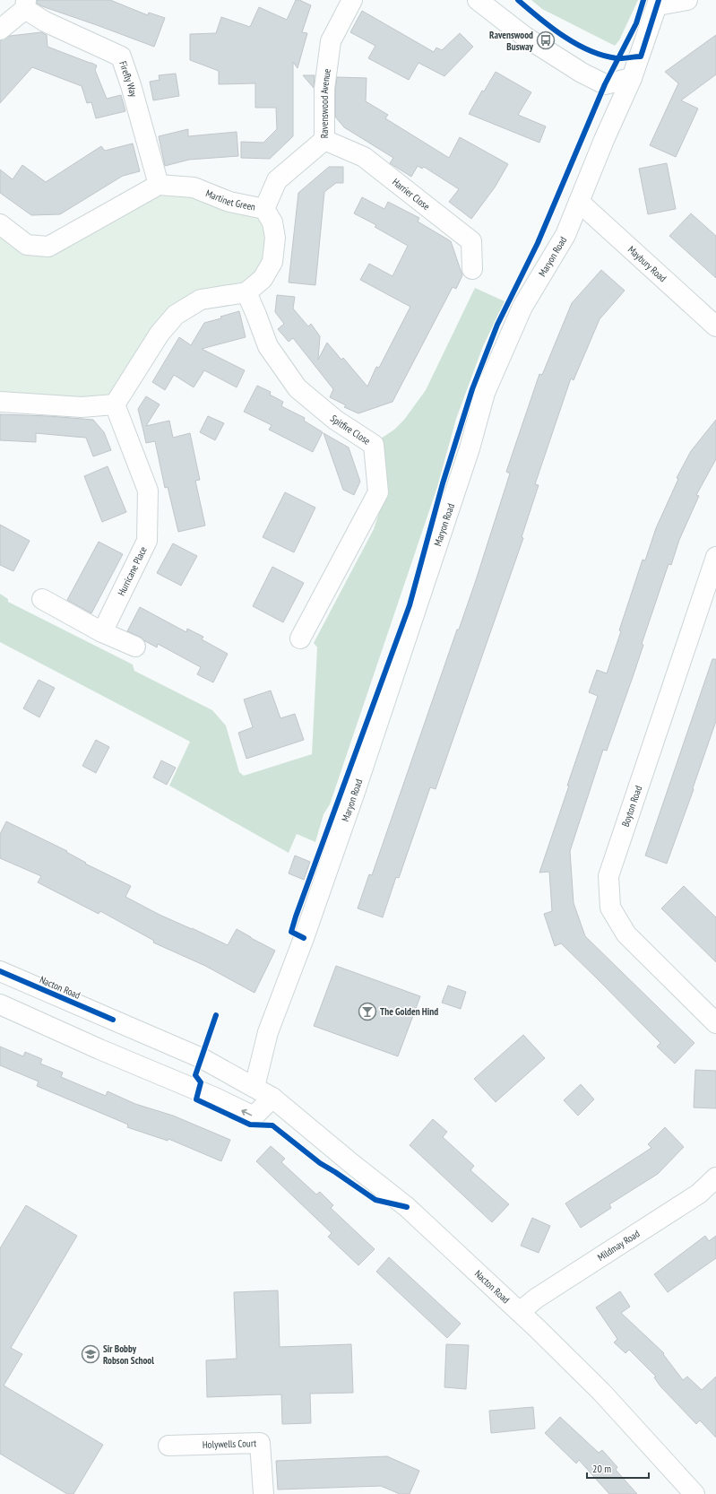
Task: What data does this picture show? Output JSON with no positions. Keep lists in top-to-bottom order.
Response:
{
  "streets": {
    "street": [
      "Firefly Way",
      "Ravenswood Avenue",
      "Harrier Close",
      "Martinet Green",
      "Maryon Road",
      "Maybury Road",
      "Spitfire Close",
      "Hurricane Place",
      "Boyton Road",
      "Nacton Road",
      "Mildmay Road",
      "Holywells Court"
    ]
  },
  "crossings": [
    ["Firefly Way", "Martinet Green"],
    ["Ravenswood Avenue", "Harrier Close"],
    ["Ravenswood Avenue", "Martinet Green"],
    ["Martinet Green", "Spitfire Close"],
    ["Maryon Road", "Maybury Road"],
    ["Maryon Road", "Nacton Road"],
    ["Nacton Road", "Mildmay Road"]
  ],
  "places": {
    "bus stop": ["Ravenswood Busway"],
    "bar": ["The Golden Hind"],
    "school or university": ["Sir Bobby Robson School"]
  },
  "scale_bar": "20 m"
}
